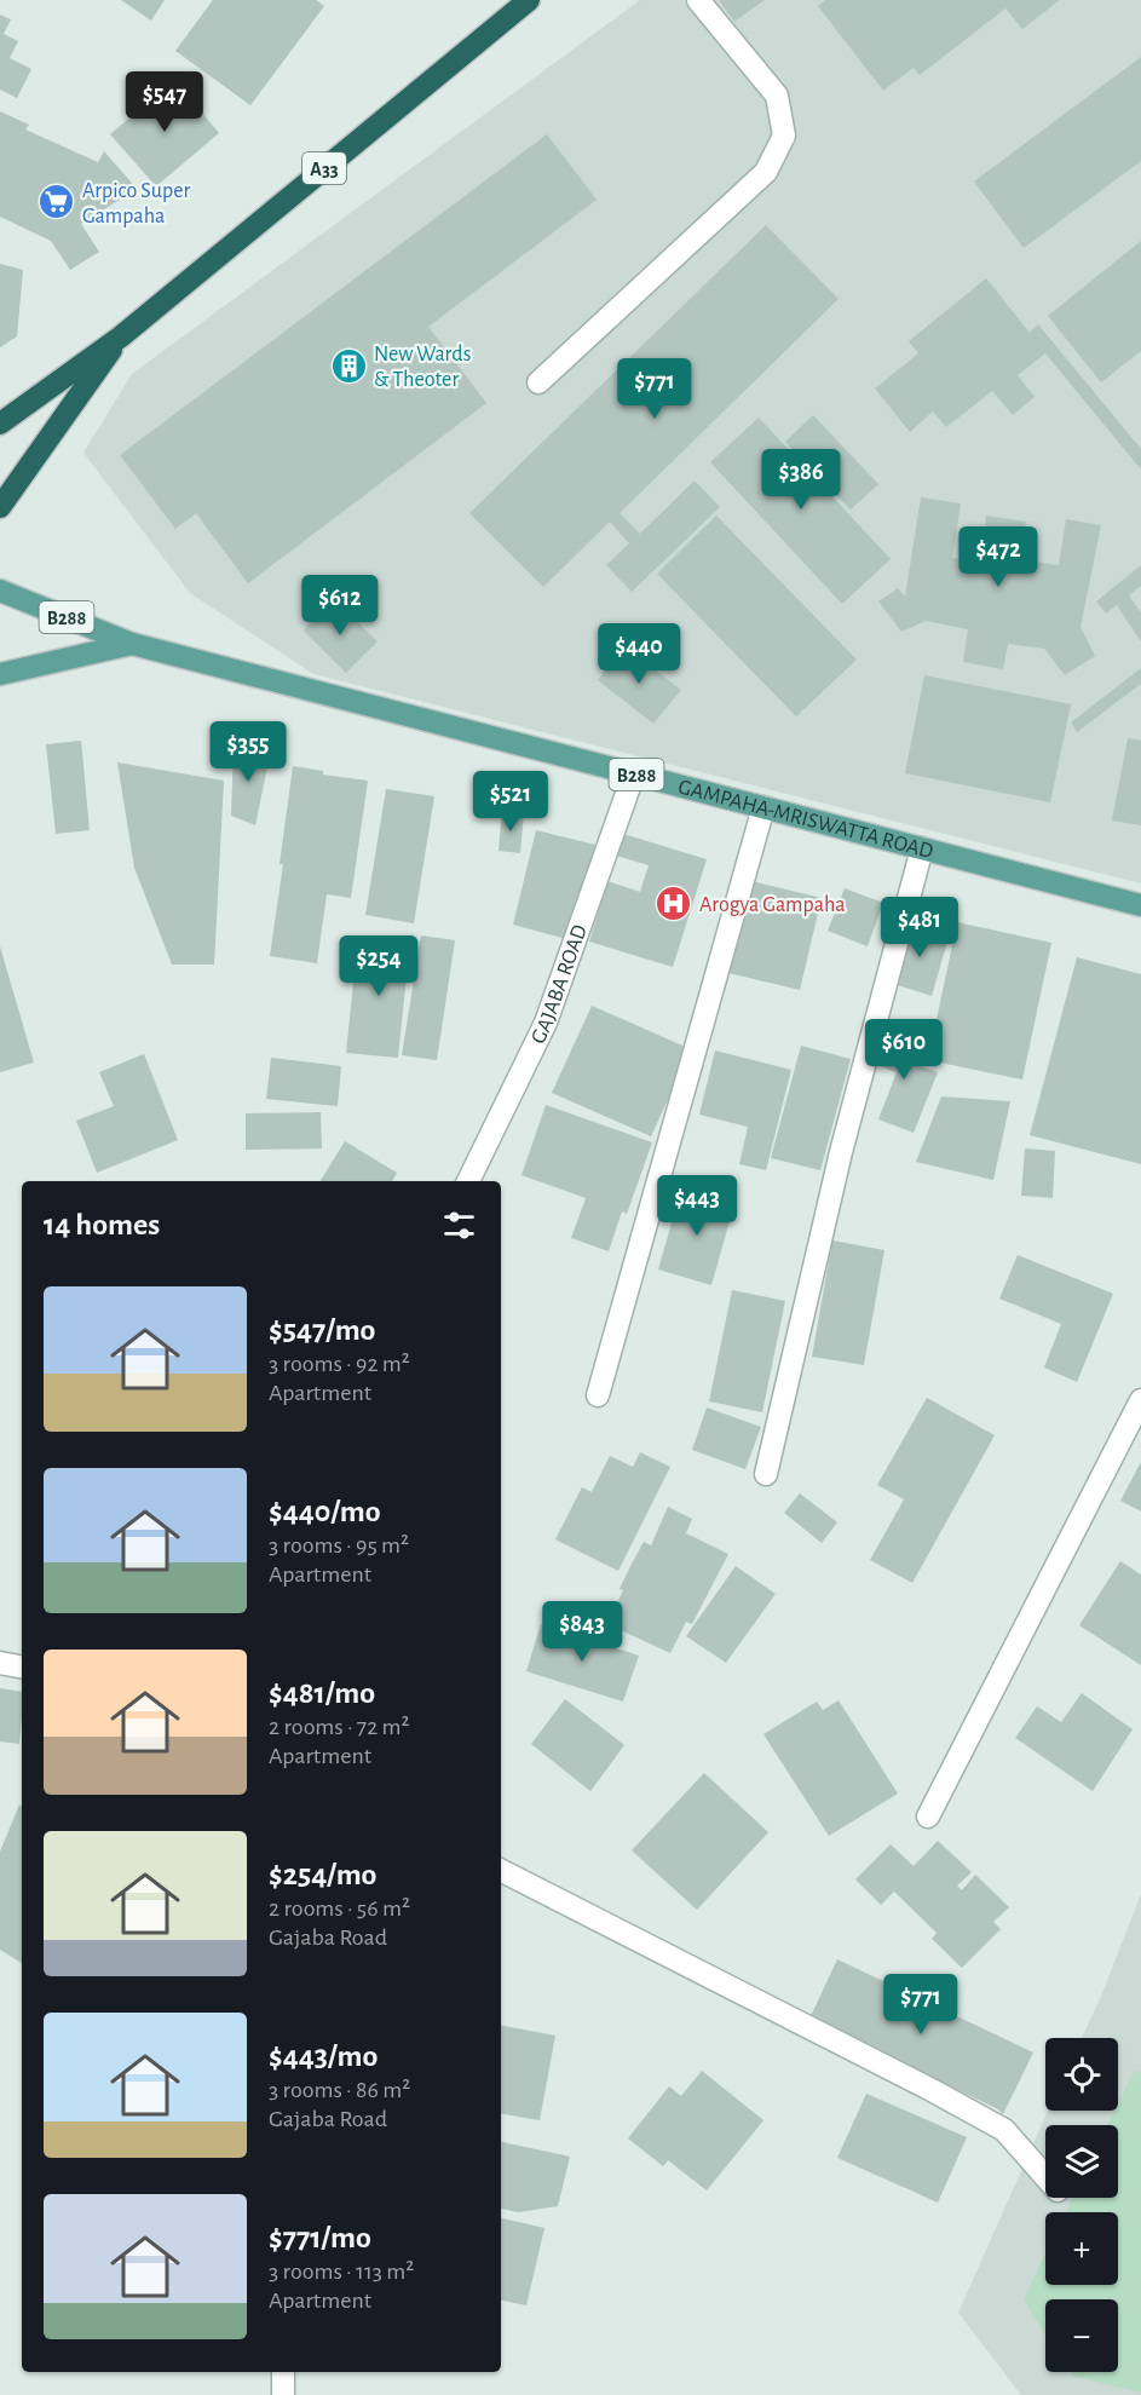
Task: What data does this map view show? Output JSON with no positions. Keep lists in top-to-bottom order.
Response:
{
  "streets": {
    "highway": ["A33"],
    "main road": ["B288", "GAMPAHA-MRISWATTA ROAD"],
    "street": ["GAJABA ROAD"]
  },
  "crossings": [
    ["GAMPAHA-MRISWATTA ROAD", "GAJABA ROAD"]
  ],
  "places": {
    "supermarket": ["Arpico Super Gampaha"],
    "building": ["New Wards & Theoter"],
    "hospital": ["Arogya Gampaha"]
  },
  "page": {
    "price": [
      "$547",
      "$771",
      "$386",
      "$472",
      "$612",
      "$440",
      "$355",
      "$521",
      "$481",
      "$254",
      "$610",
      "$443",
      "$843",
      "$771"
    ],
    "heading": "14 homes",
    "list": [
      {
        "name": "$547/mo",
        "note": "3 rooms · 92 m² · Apartment"
      },
      {
        "name": "$440/mo",
        "note": "3 rooms · 95 m² · Apartment"
      },
      {
        "name": "$481/mo",
        "note": "2 rooms · 72 m² · Apartment"
      },
      {
        "name": "$254/mo",
        "note": "2 rooms · 56 m² · Gajaba Road"
      },
      {
        "name": "$443/mo",
        "note": "3 rooms · 86 m² · Gajaba Road"
      },
      {
        "name": "$771/mo",
        "note": "3 rooms · 113 m² · Apartment"
      }
    ],
    "map_buttons": ["+", "−"]
  }
}
